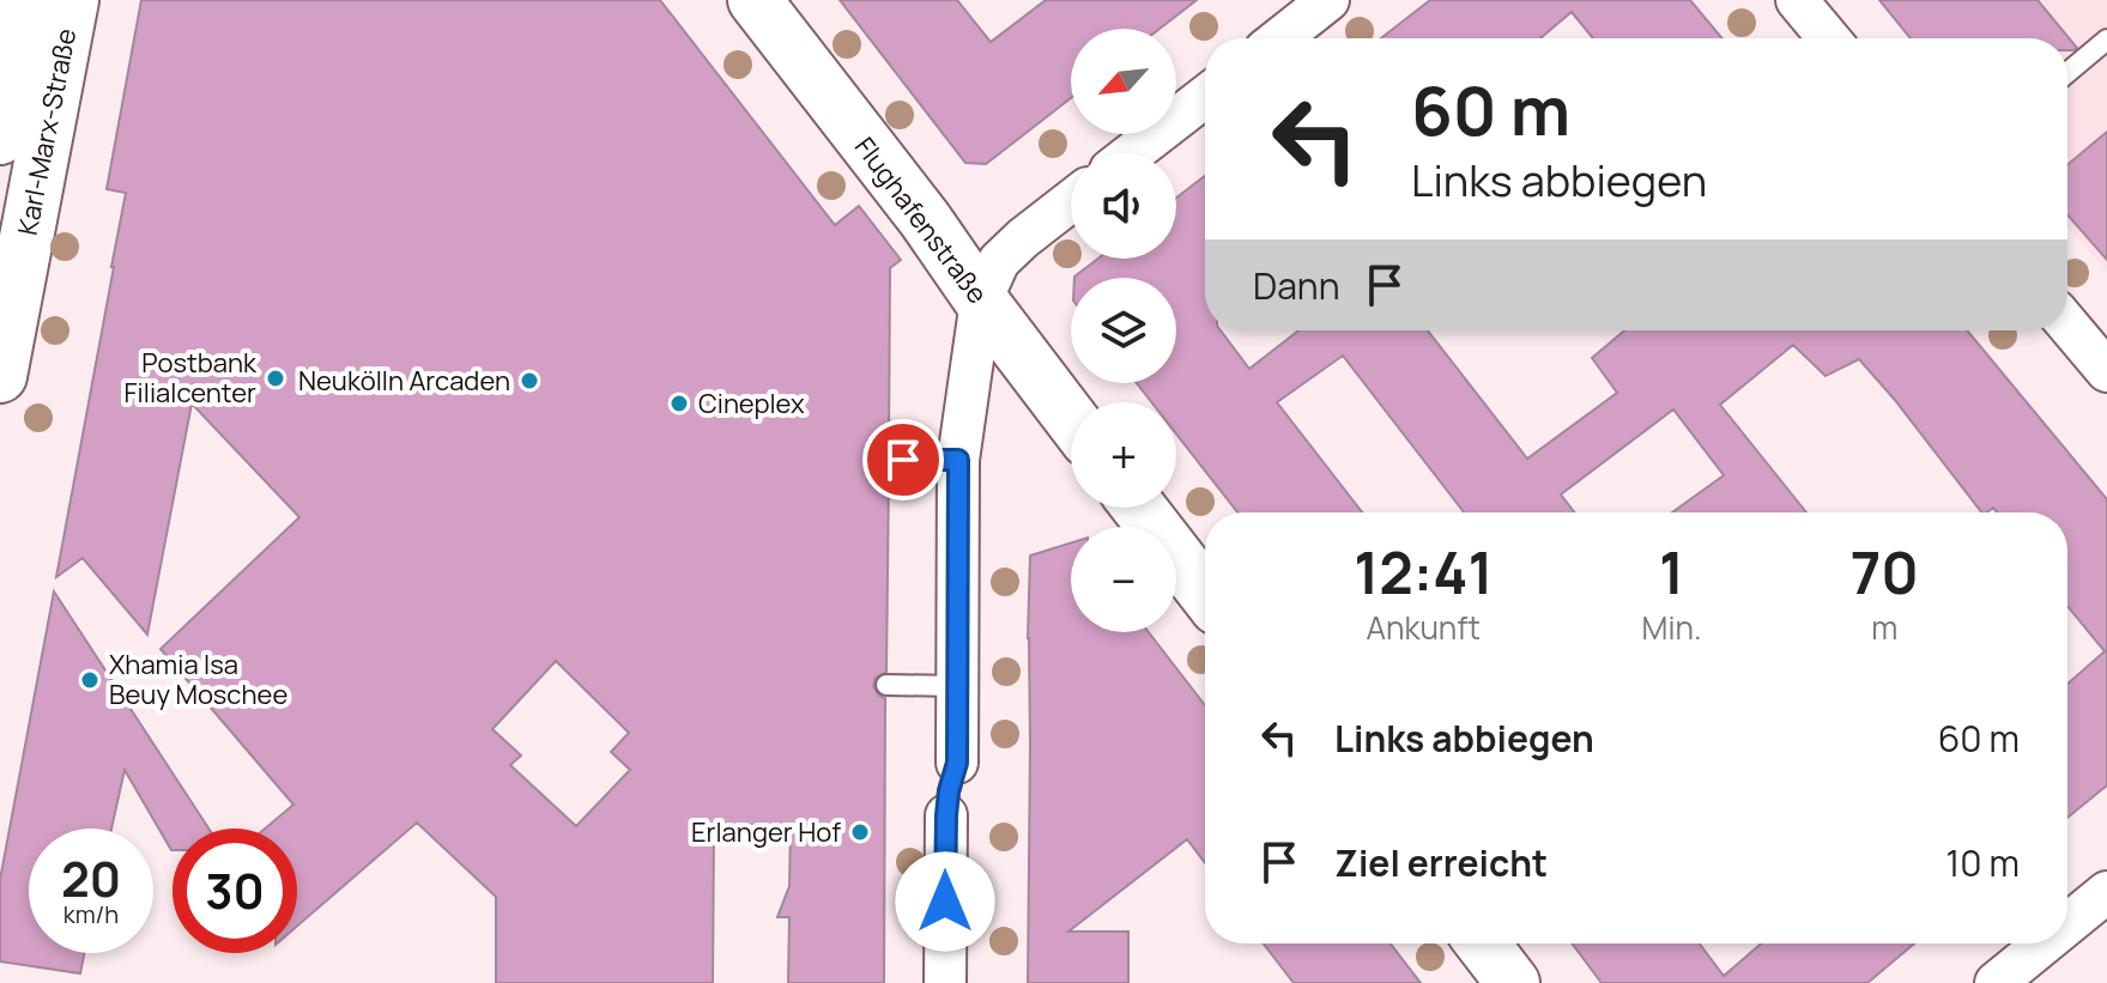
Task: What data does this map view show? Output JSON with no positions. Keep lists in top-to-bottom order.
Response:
{
  "streets": {
    "street": ["Karl-Marx-Straße", "Flughafenstraße"]
  },
  "places": [
    "Postbank Filialcenter",
    "Neukölln Arcaden",
    "Cineplex",
    "Xhamia Isa Beuy Moschee",
    "Erlanger Hof"
  ],
  "north": "bottom left",
  "page": {
    "map_buttons": ["+", "−"],
    "turn": ["60 m", "Links abbiegen"],
    "then": "Dann",
    "eta": [
      "12:41",
      "Ankunft",
      "1",
      "Min.",
      "70",
      "m"
    ],
    "list": [
      {
        "name": "Links abbiegen",
        "value": "60 m"
      },
      {
        "name": "Ziel erreicht",
        "value": "10 m"
      }
    ],
    "speed": "20 km/h",
    "limit": "30"
  }
}
